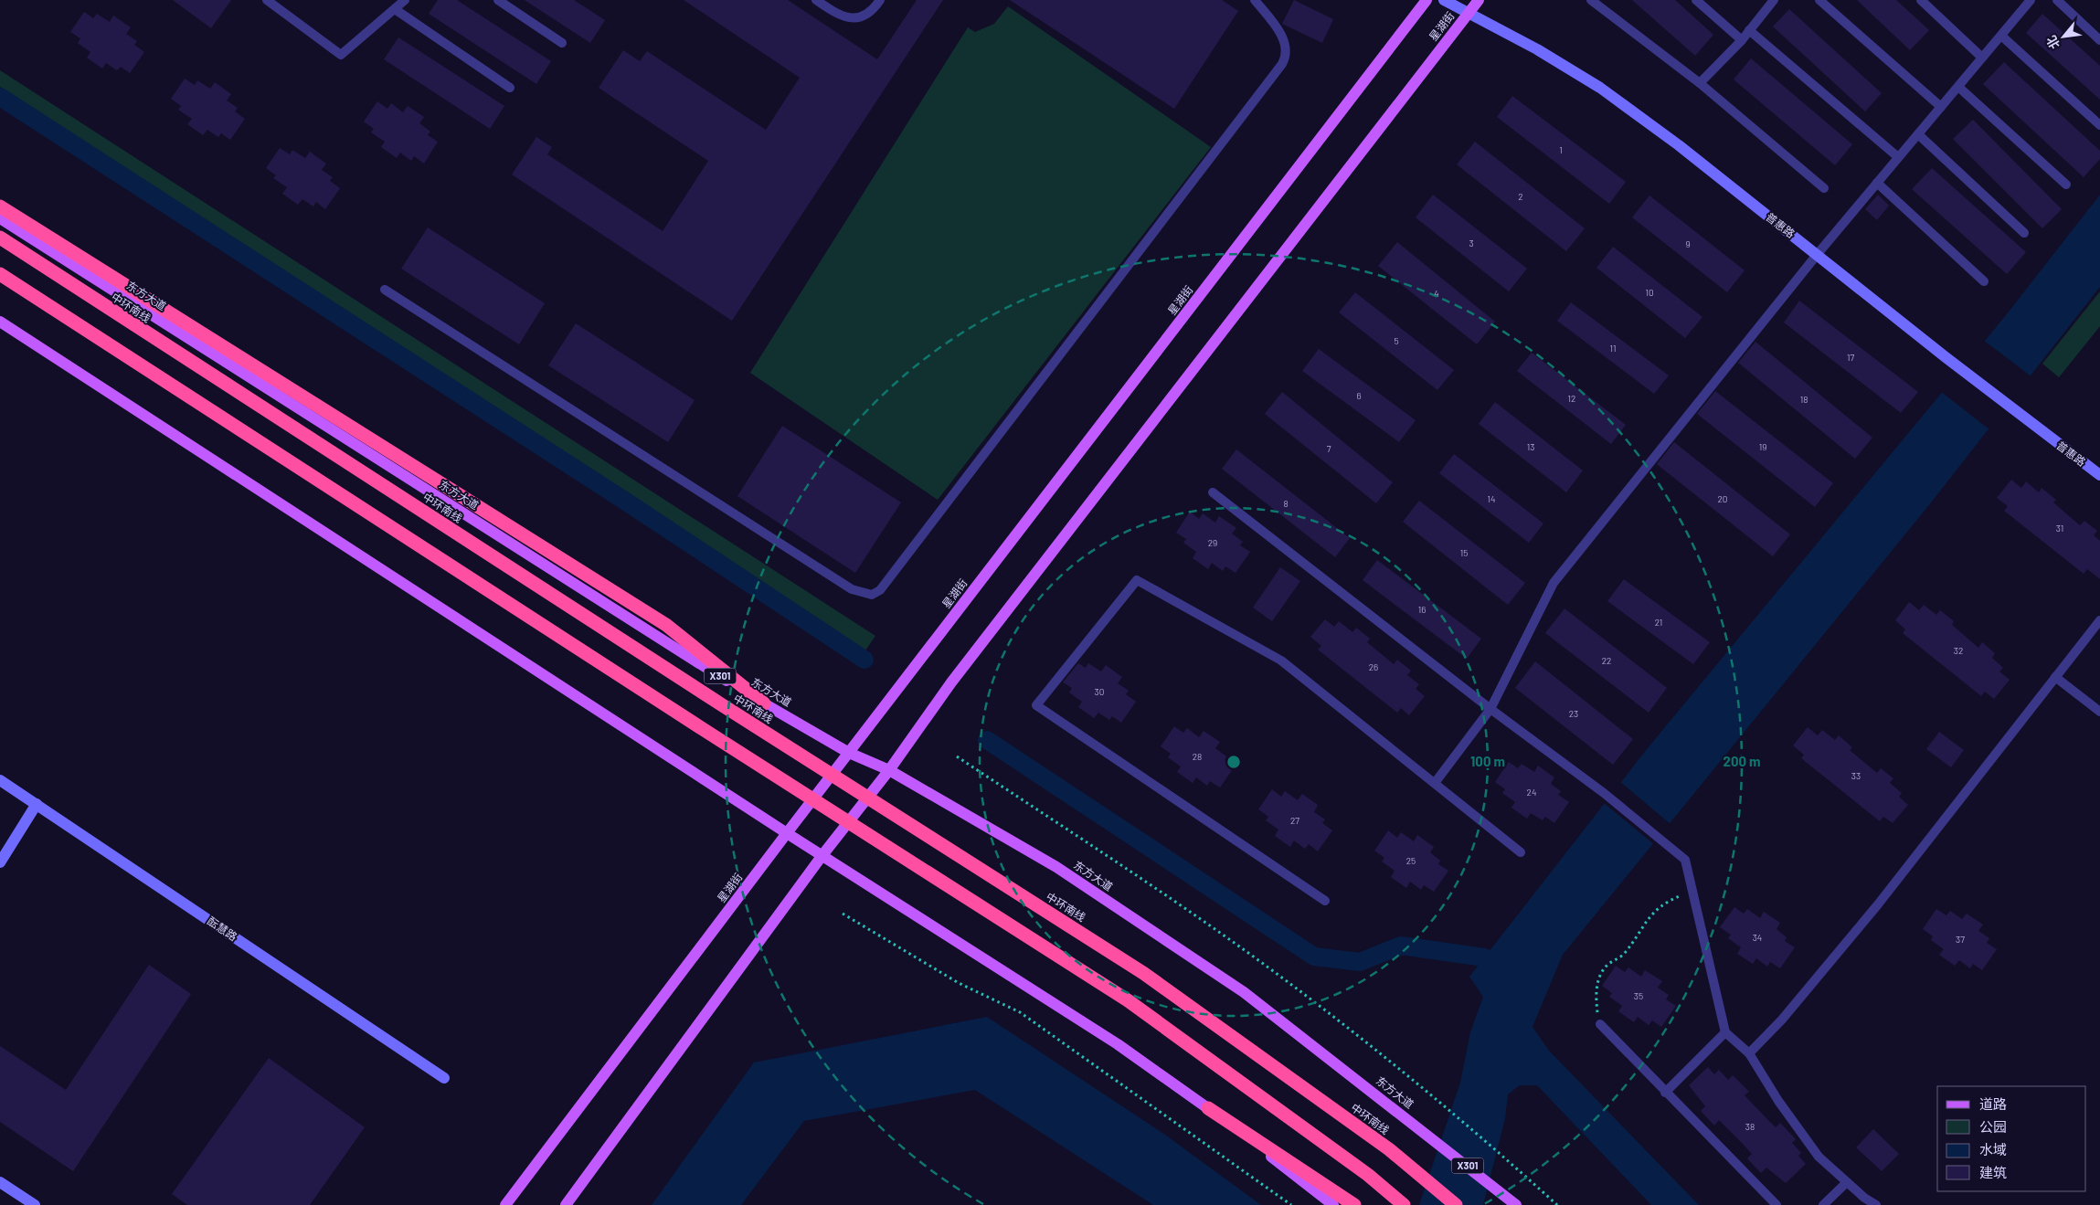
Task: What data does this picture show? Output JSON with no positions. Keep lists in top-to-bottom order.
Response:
{
  "streets": {
    "highway": ["中环南线"],
    "main road": [
      "星湖街",
      "普惠路",
      "东方大道",
      "X301",
      "酝慧路"
    ]
  },
  "crossings": [
    ["星湖街", "普惠路"],
    ["星湖街", "东方大道"]
  ],
  "house_numbers": [
    "1",
    "2",
    "3",
    "9",
    "10",
    "4",
    "5",
    "11",
    "17",
    "6",
    "12",
    "18",
    "13",
    "19",
    "7",
    "14",
    "20",
    "8",
    "31",
    "29",
    "15",
    "16",
    "21",
    "32",
    "22",
    "26",
    "30",
    "23",
    "28",
    "33",
    "24",
    "27",
    "25",
    "34",
    "37",
    "35",
    "38"
  ],
  "legend": [
    "道路",
    "公园",
    "水域",
    "建筑"
  ],
  "north": "bottom left",
  "rings": ["100 m", "200 m"]
}
